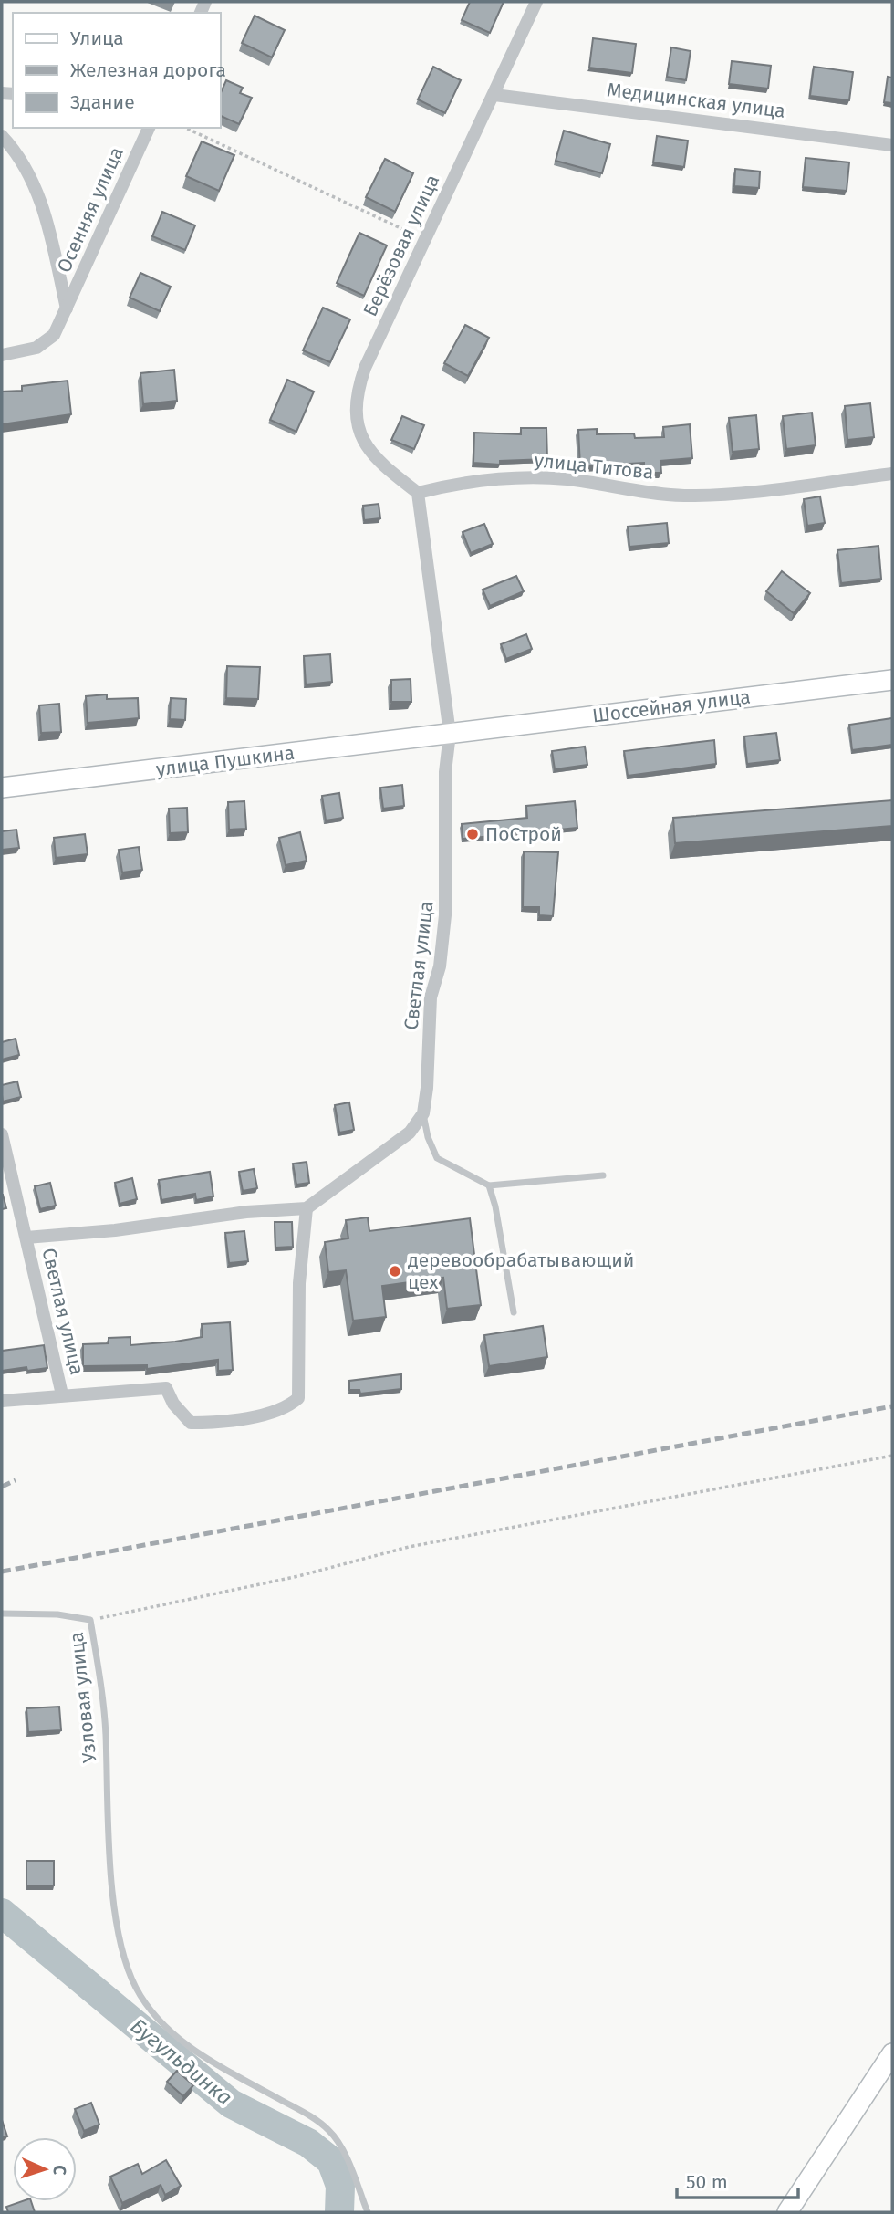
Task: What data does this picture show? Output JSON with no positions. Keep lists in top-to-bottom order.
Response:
{
  "streets": {
    "main road": ["Шоссейная улица", "улица Пушкина"],
    "street": [
      "Медицинская улица",
      "Осенняя улица",
      "Берёзовая улица",
      "улица Титова",
      "Светлая улица"
    ],
    "lane": ["Узловая улица"]
  },
  "crossings": [
    ["Медицинская улица", "Берёзовая улица"],
    ["Берёзовая улица", "улица Титова"],
    ["Шоссейная улица", "улица Пушкина"],
    ["Шоссейная улица", "Светлая улица"],
    ["улица Пушкина", "Светлая улица"]
  ],
  "water": ["Бугульдинка"],
  "places": ["ПоСтрой", "деревообрабатывающий цех"],
  "legend": ["Улица", "Железная дорога", "Здание"],
  "scale_bar": "50 m",
  "north": "right"
}
